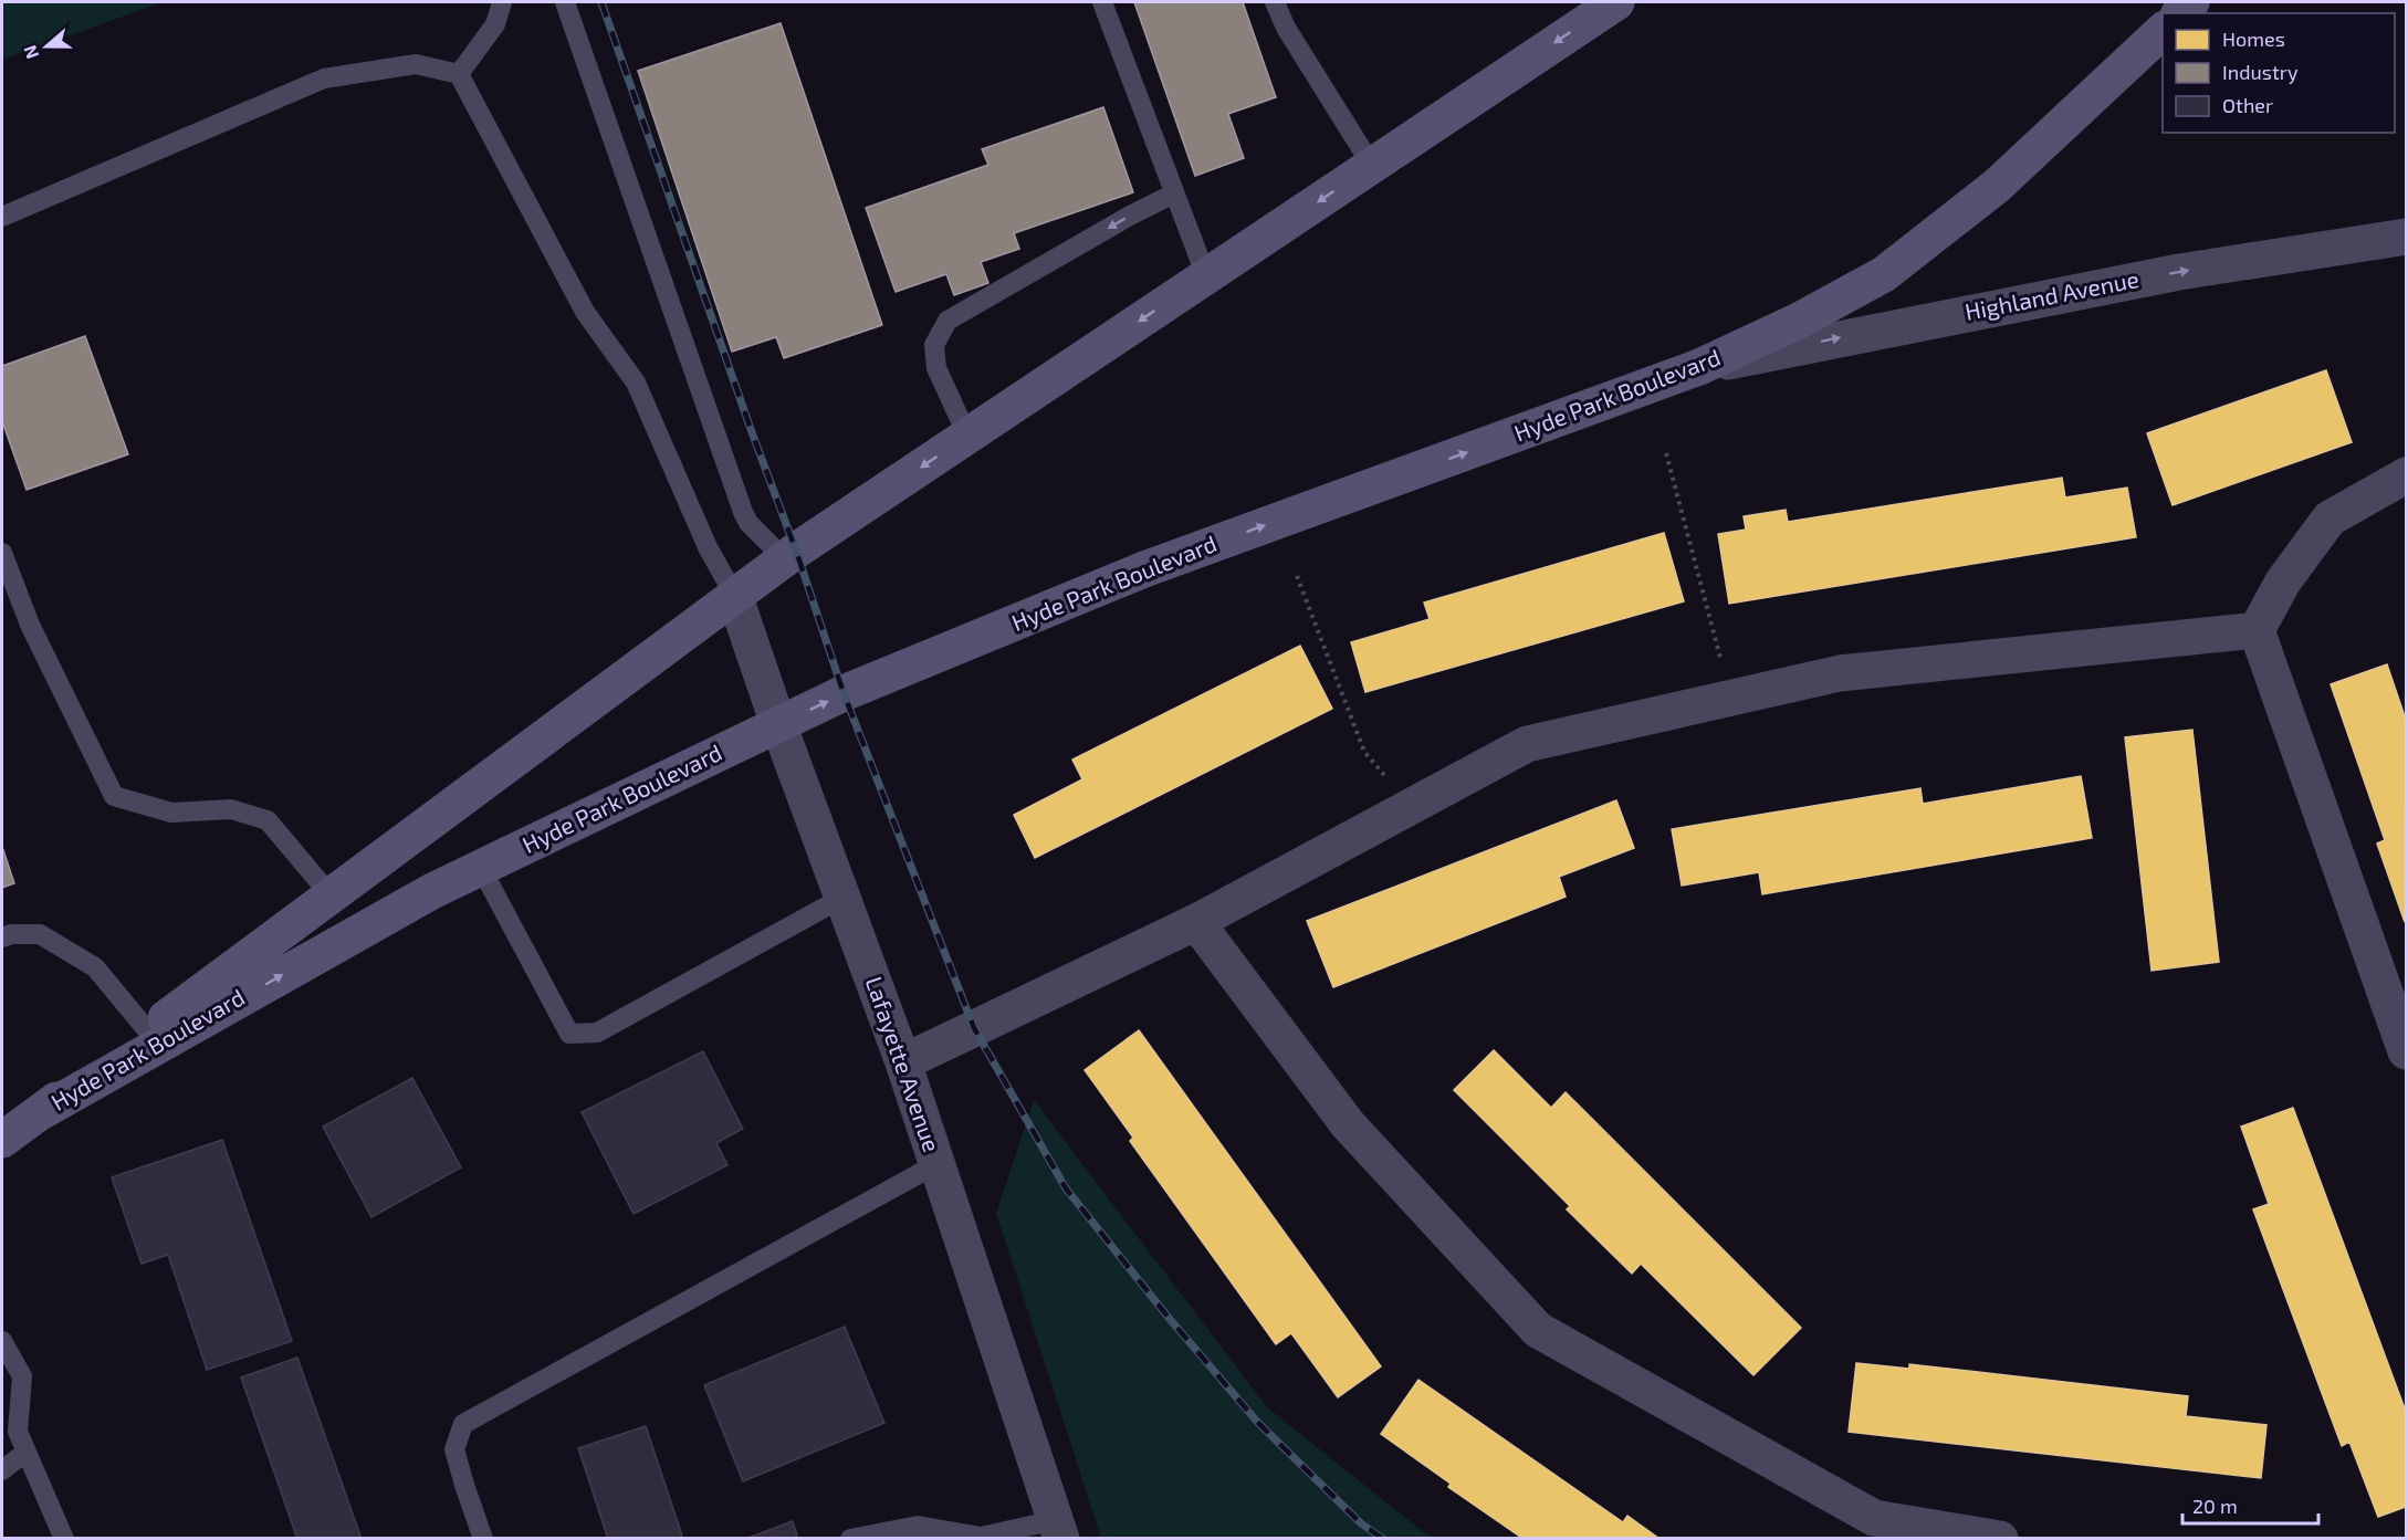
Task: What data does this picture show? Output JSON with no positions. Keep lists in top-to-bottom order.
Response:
{
  "streets": {
    "main road": ["Hyde Park Boulevard"],
    "street": ["Highland Avenue", "Lafayette Avenue"]
  },
  "crossings": [
    ["Highland Avenue", "Hyde Park Boulevard"],
    ["Hyde Park Boulevard", "Lafayette Avenue"]
  ],
  "one_way": ["Highland Avenue"],
  "legend": ["Homes", "Industry", "Other"],
  "scale_bar": "20 m",
  "north": "left"
}
